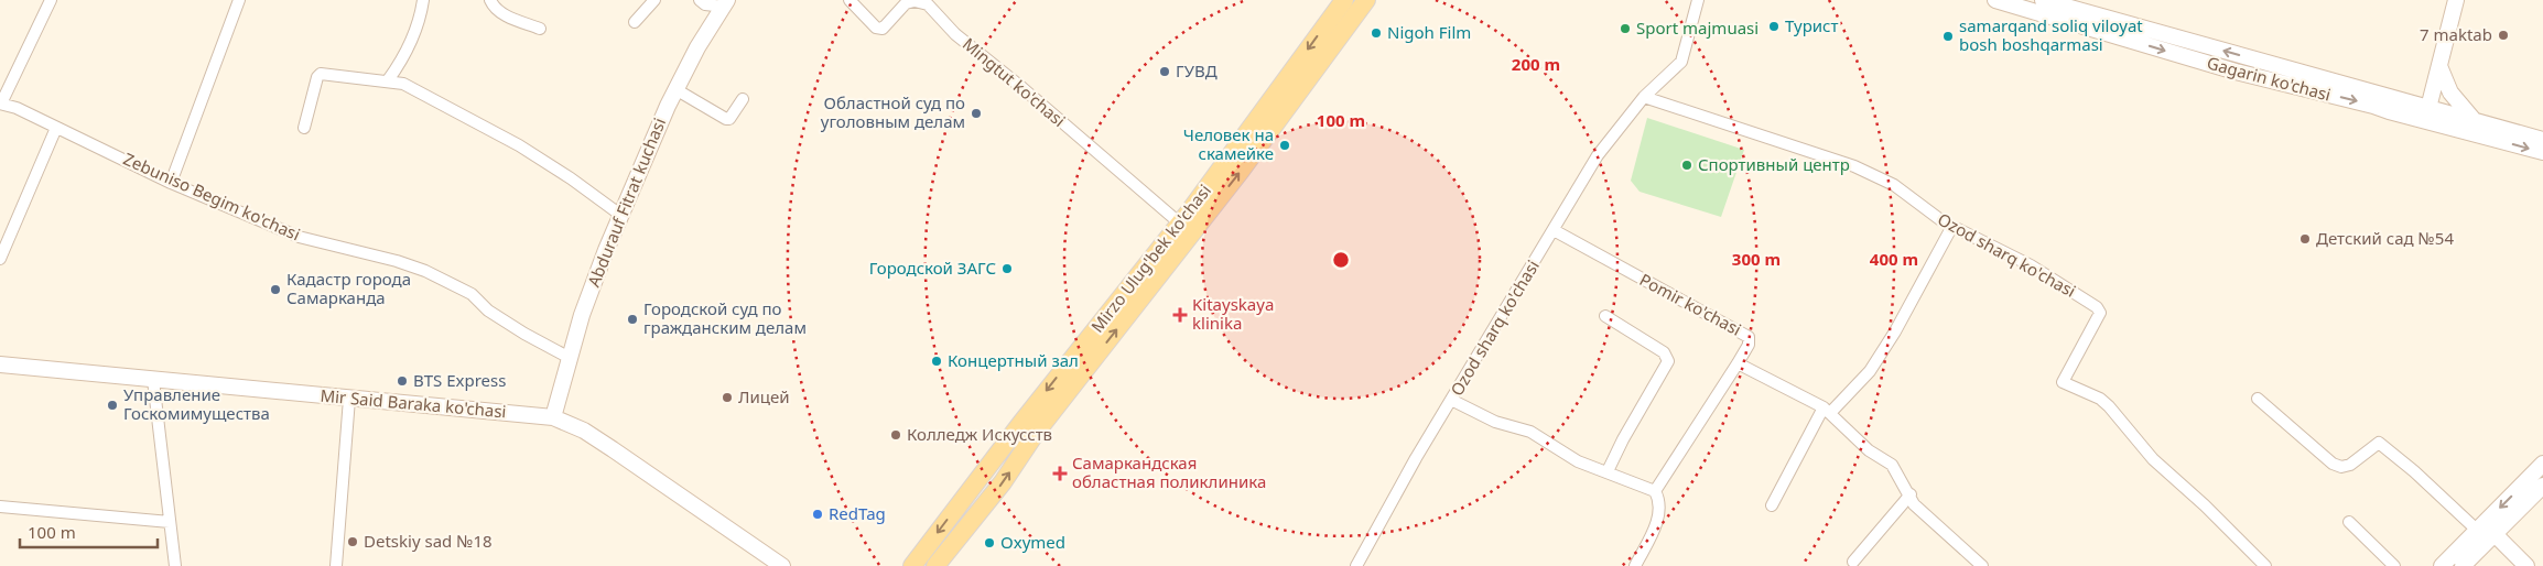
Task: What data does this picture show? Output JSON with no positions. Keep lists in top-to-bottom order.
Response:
{
  "streets": {
    "main road": ["Mirzo Ulug'bek ko'chasi"],
    "street": [
      "Gagarin ko'chasi",
      "Mingtut ko'chasi",
      "Zebuniso Begim ko'chasi",
      "Abdurauf Fitrat kuchasi",
      "Ozod sharq ko'chasi",
      "Pomir ko'chasi",
      "Mir Said Baraka ko'chasi"
    ]
  },
  "crossings": [
    ["Mingtut ko'chasi", "Mirzo Ulug'bek ko'chasi"],
    ["Zebuniso Begim ko'chasi", "Abdurauf Fitrat kuchasi"],
    ["Abdurauf Fitrat kuchasi", "Mir Said Baraka ko'chasi"],
    ["Ozod sharq ko'chasi", "Pomir ko'chasi"]
  ],
  "places": {
    "other": [
      "Турист",
      "Sport majmuasi",
      "Nigoh Film",
      "7 maktab",
      "samarqand soliq viloyat bosh boshqarmasi",
      "ГУВД",
      "Областной суд по уголовным делам",
      "Человек на скамейке",
      "Спортивный центр",
      "Детский сад №54",
      "Городской ЗАГС",
      "Кадастр города Самарканда",
      "Городской суд по гражданским делам",
      "Концертный зал",
      "BTS Express",
      "Лицей",
      "Управление Госкомимущества",
      "Колледж Искусств",
      "RedTag",
      "Detskiy sad №18",
      "Oxymed"
    ],
    "health": ["Kitayskaya klinika", "Самаркандская областная поликлиника"]
  },
  "scale_bar": "100 m",
  "rings": [
    "200 m",
    "100 m",
    "300 m",
    "400 m"
  ]
}
